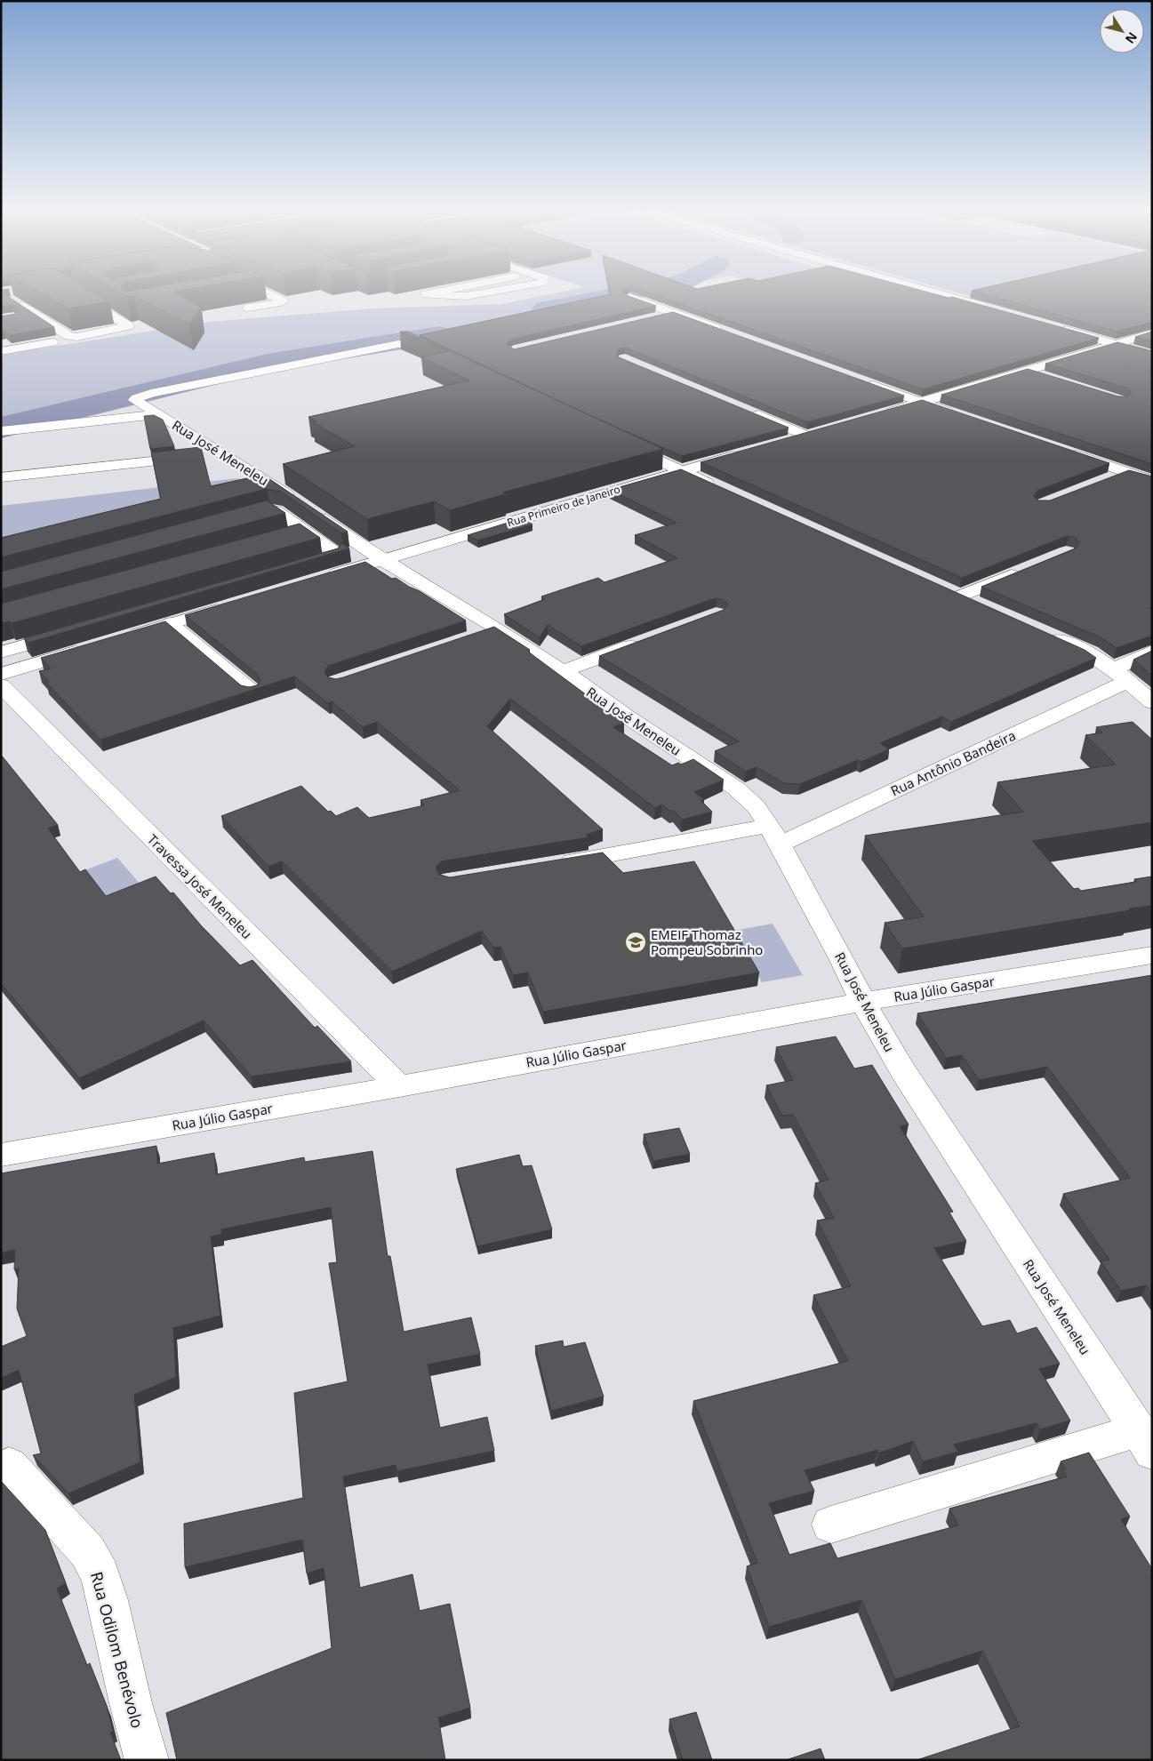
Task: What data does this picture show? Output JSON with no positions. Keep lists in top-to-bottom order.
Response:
{
  "streets": {
    "street": [
      "Rua José Meneleu",
      "Rua Primeiro de Janeiro",
      "Rua Antônio Bandeira",
      "Travessa José Meneleu",
      "Rua Júlio Gaspar",
      "Rua Odilom Benévolo"
    ]
  },
  "crossings": [
    ["Rua José Meneleu", "Rua Primeiro de Janeiro"],
    ["Rua José Meneleu", "Rua Antônio Bandeira"],
    ["Rua José Meneleu", "Rua Júlio Gaspar"],
    ["Travessa José Meneleu", "Rua Júlio Gaspar"]
  ],
  "places": {
    "school or university": ["EMEIF Thomaz Pompeu Sobrinho"]
  },
  "north": "bottom right"
}
